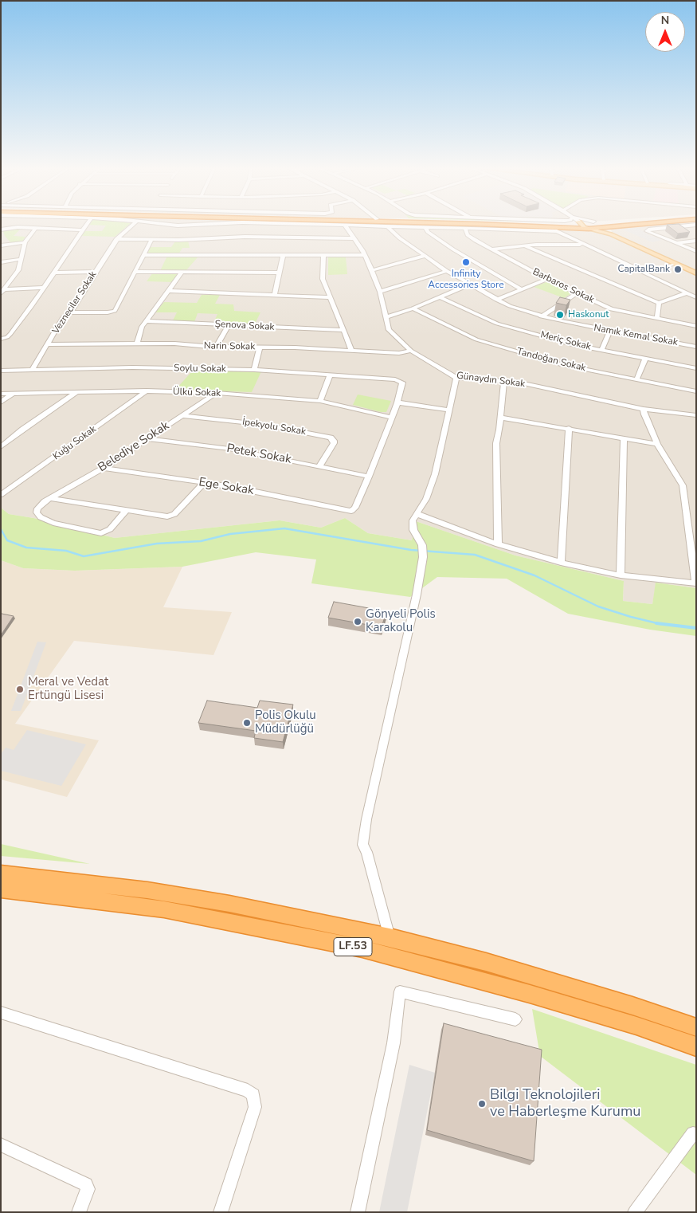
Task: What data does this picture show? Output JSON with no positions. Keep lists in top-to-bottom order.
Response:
{
  "streets": {
    "highway": ["LF.53"],
    "street": [
      "Barbaros Sokak",
      "Vezneciler Sokak",
      "Şenova Sokak",
      "Namık Kemal Sokak",
      "Meriç Sokak",
      "Narin Sokak",
      "Tandoğan Sokak",
      "Soylu Sokak",
      "Günaydın Sokak",
      "Ülkü Sokak",
      "İpekyolu Sokak",
      "Kuğu Sokak",
      "Belediye Sokak",
      "Petek Sokak",
      "Ege Sokak"
    ]
  },
  "crossings": [
    ["Vezneciler Sokak", "Narin Sokak"],
    ["Vezneciler Sokak", "Soylu Sokak"],
    ["Narin Sokak", "Günaydın Sokak"],
    ["Ülkü Sokak", "Kuğu Sokak"],
    ["Ülkü Sokak", "Belediye Sokak"],
    ["İpekyolu Sokak", "Belediye Sokak"],
    ["İpekyolu Sokak", "Petek Sokak"],
    ["Belediye Sokak", "Petek Sokak"],
    ["Belediye Sokak", "Ege Sokak"],
    ["Petek Sokak", "Ege Sokak"]
  ],
  "places": [
    "Infinity Accessories Store",
    "CapitalBank",
    "Haskonut",
    "Gönyeli Polis Karakolu",
    "Meral ve Vedat Ertüngü Lisesi",
    "Polis Okulu Müdürlüğü",
    "Bilgi Teknolojileri ve Haberleşme Kurumu"
  ],
  "north": "top"
}
